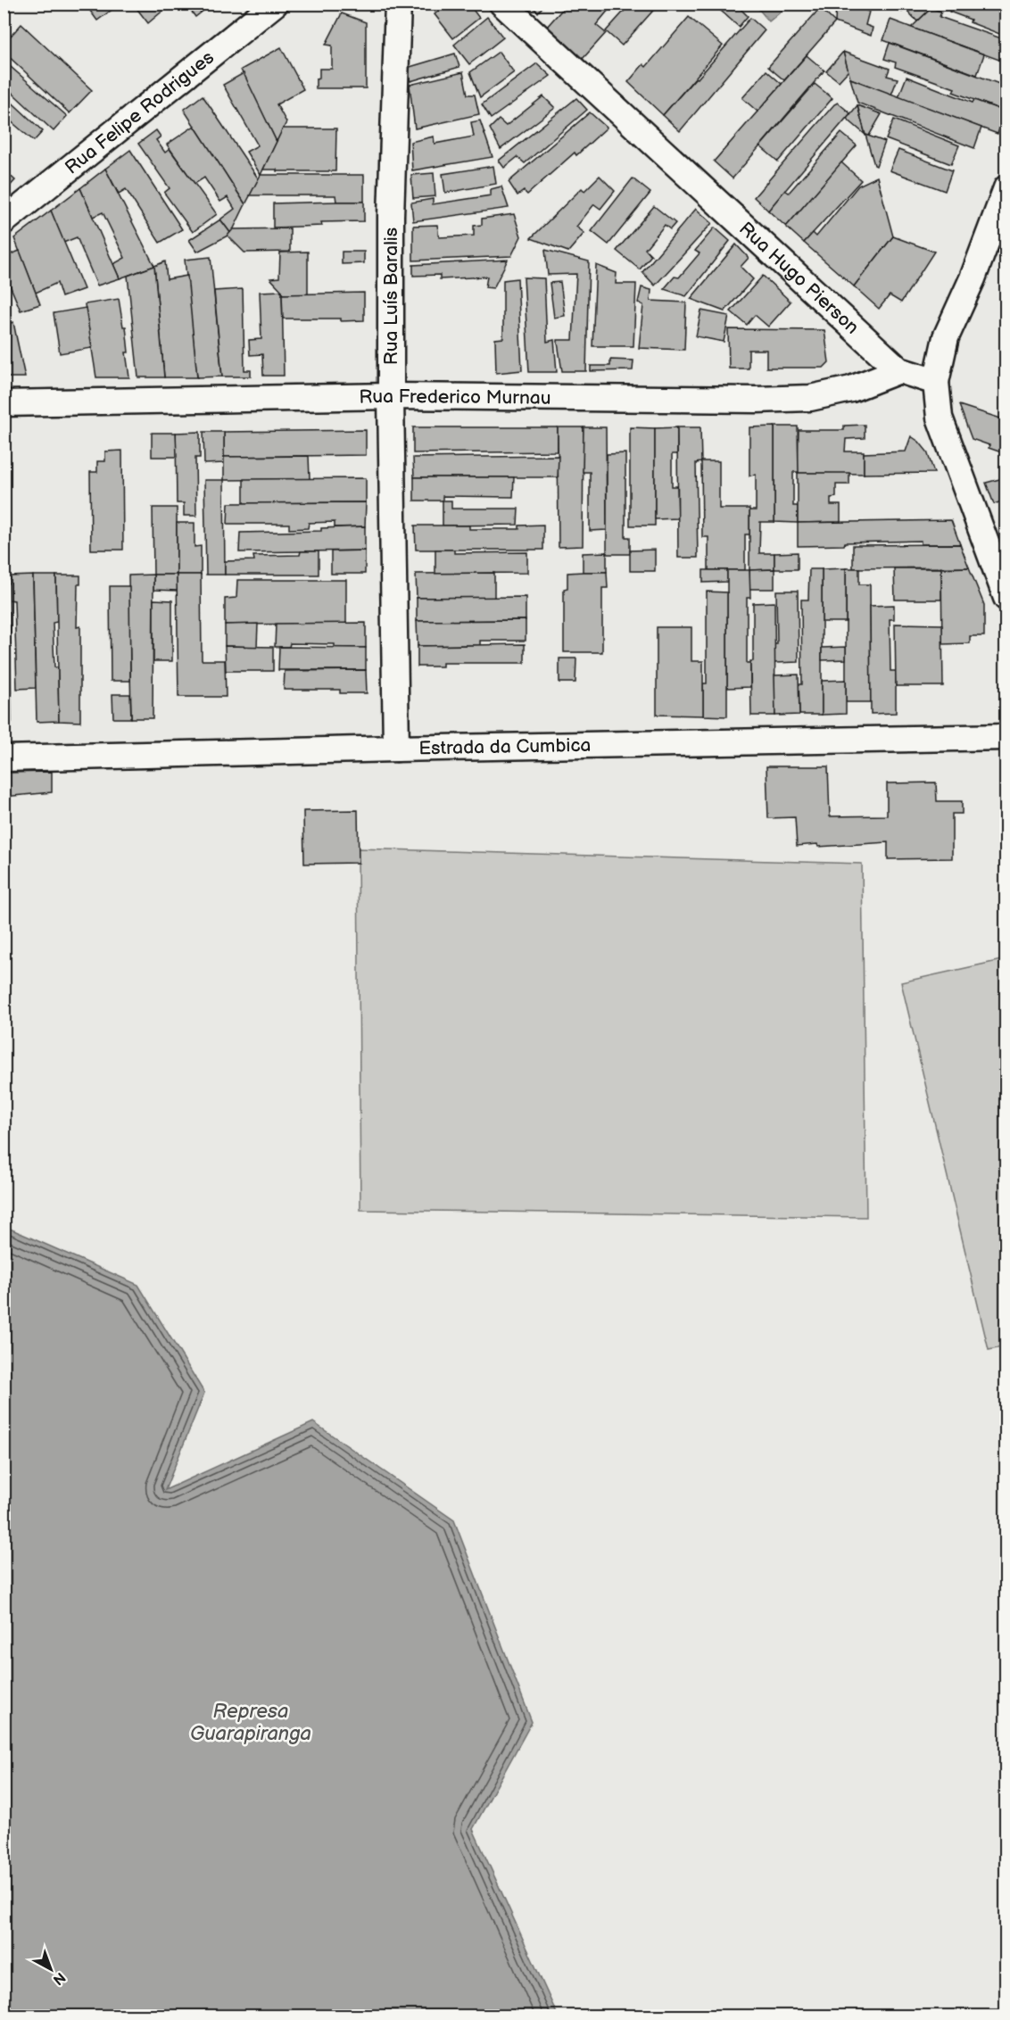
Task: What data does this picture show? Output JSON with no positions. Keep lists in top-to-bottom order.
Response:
{
  "streets": {
    "street": [
      "Rua Felipe Rodrigues",
      "Rua Hugo Pierson",
      "Rua Luís Baralis",
      "Rua Frederico Murnau",
      "Estrada da Cumbica"
    ]
  },
  "crossings": [
    ["Rua Hugo Pierson", "Rua Frederico Murnau"],
    ["Rua Luís Baralis", "Rua Frederico Murnau"],
    ["Rua Luís Baralis", "Estrada da Cumbica"]
  ],
  "water": ["Represa Guarapiranga"],
  "north": "bottom right"
}
